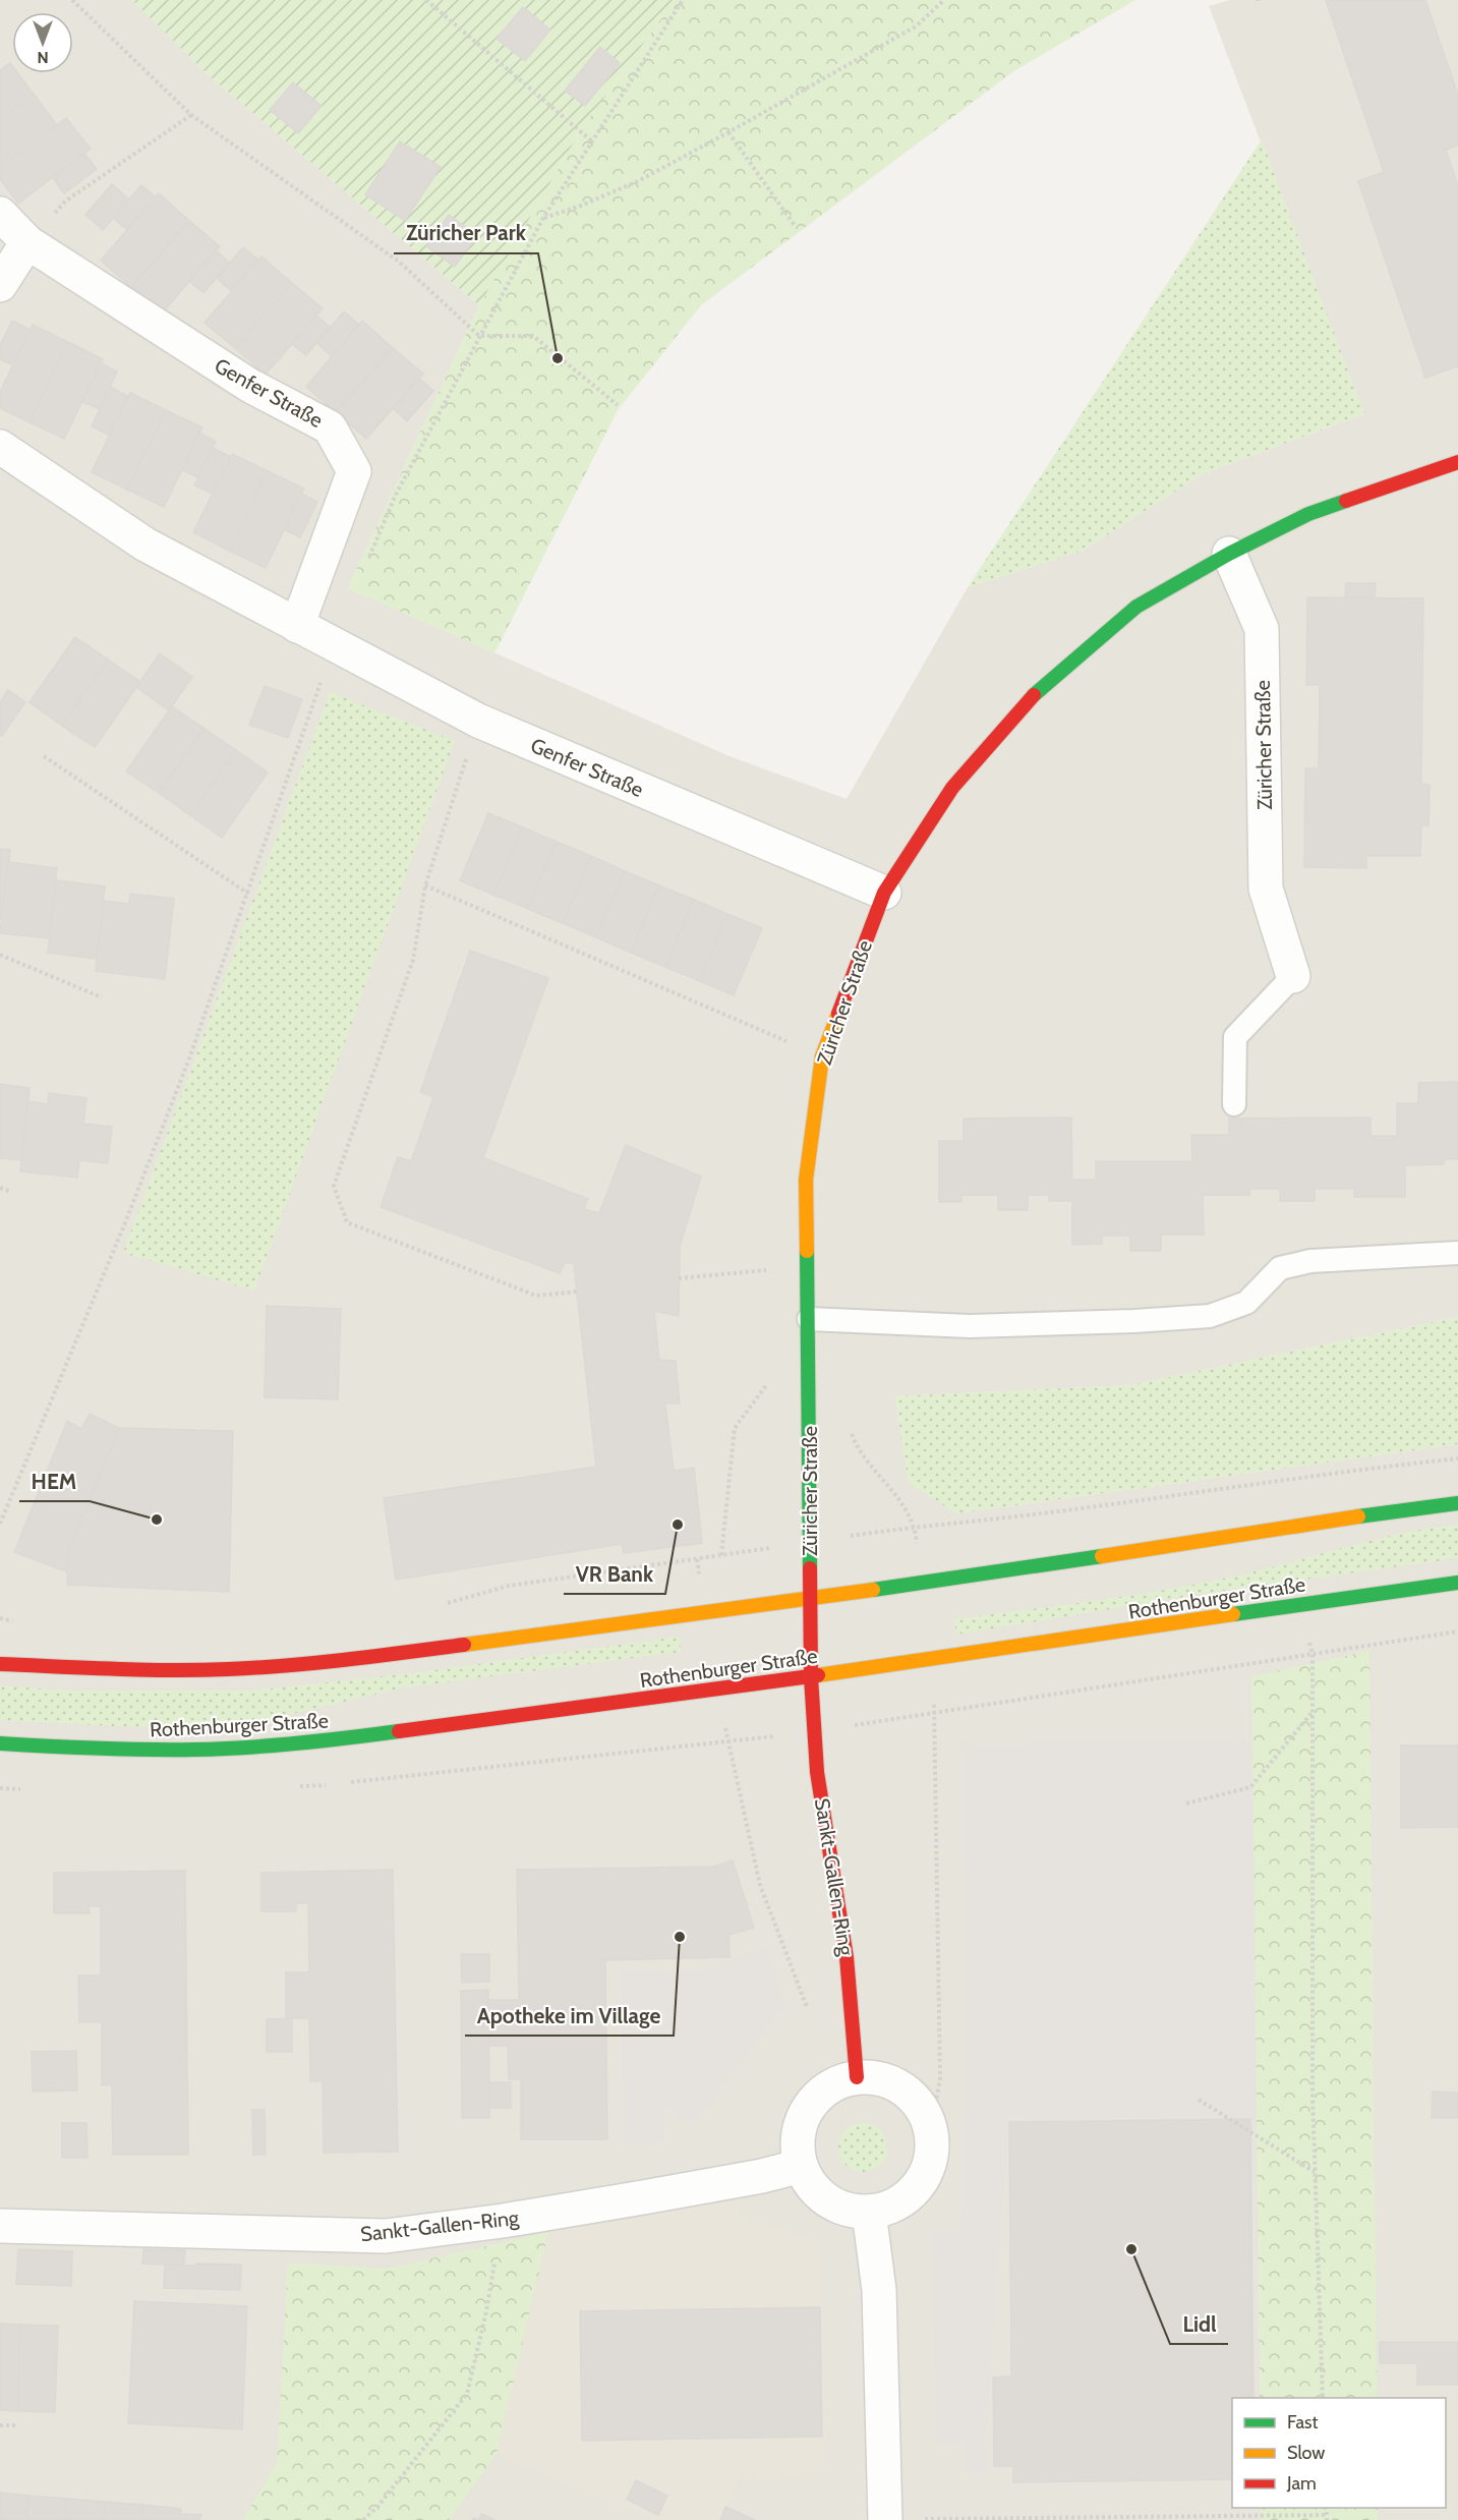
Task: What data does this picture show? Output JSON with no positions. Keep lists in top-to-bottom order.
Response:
{
  "streets": {
    "main road": ["Züricher Straße", "Rothenburger Straße", "Sankt-Gallen-Ring"],
    "street": ["Genfer Straße"]
  },
  "crossings": [
    ["Genfer Straße", "Züricher Straße"],
    ["Züricher Straße", "Rothenburger Straße"],
    ["Züricher Straße", "Sankt-Gallen-Ring"],
    ["Rothenburger Straße", "Sankt-Gallen-Ring"]
  ],
  "places": [
    "Züricher Park",
    "HEM",
    "VR Bank",
    "Apotheke im Village",
    "Lidl"
  ],
  "legend": ["Fast", "Slow", "Jam"],
  "north": "bottom"
}
